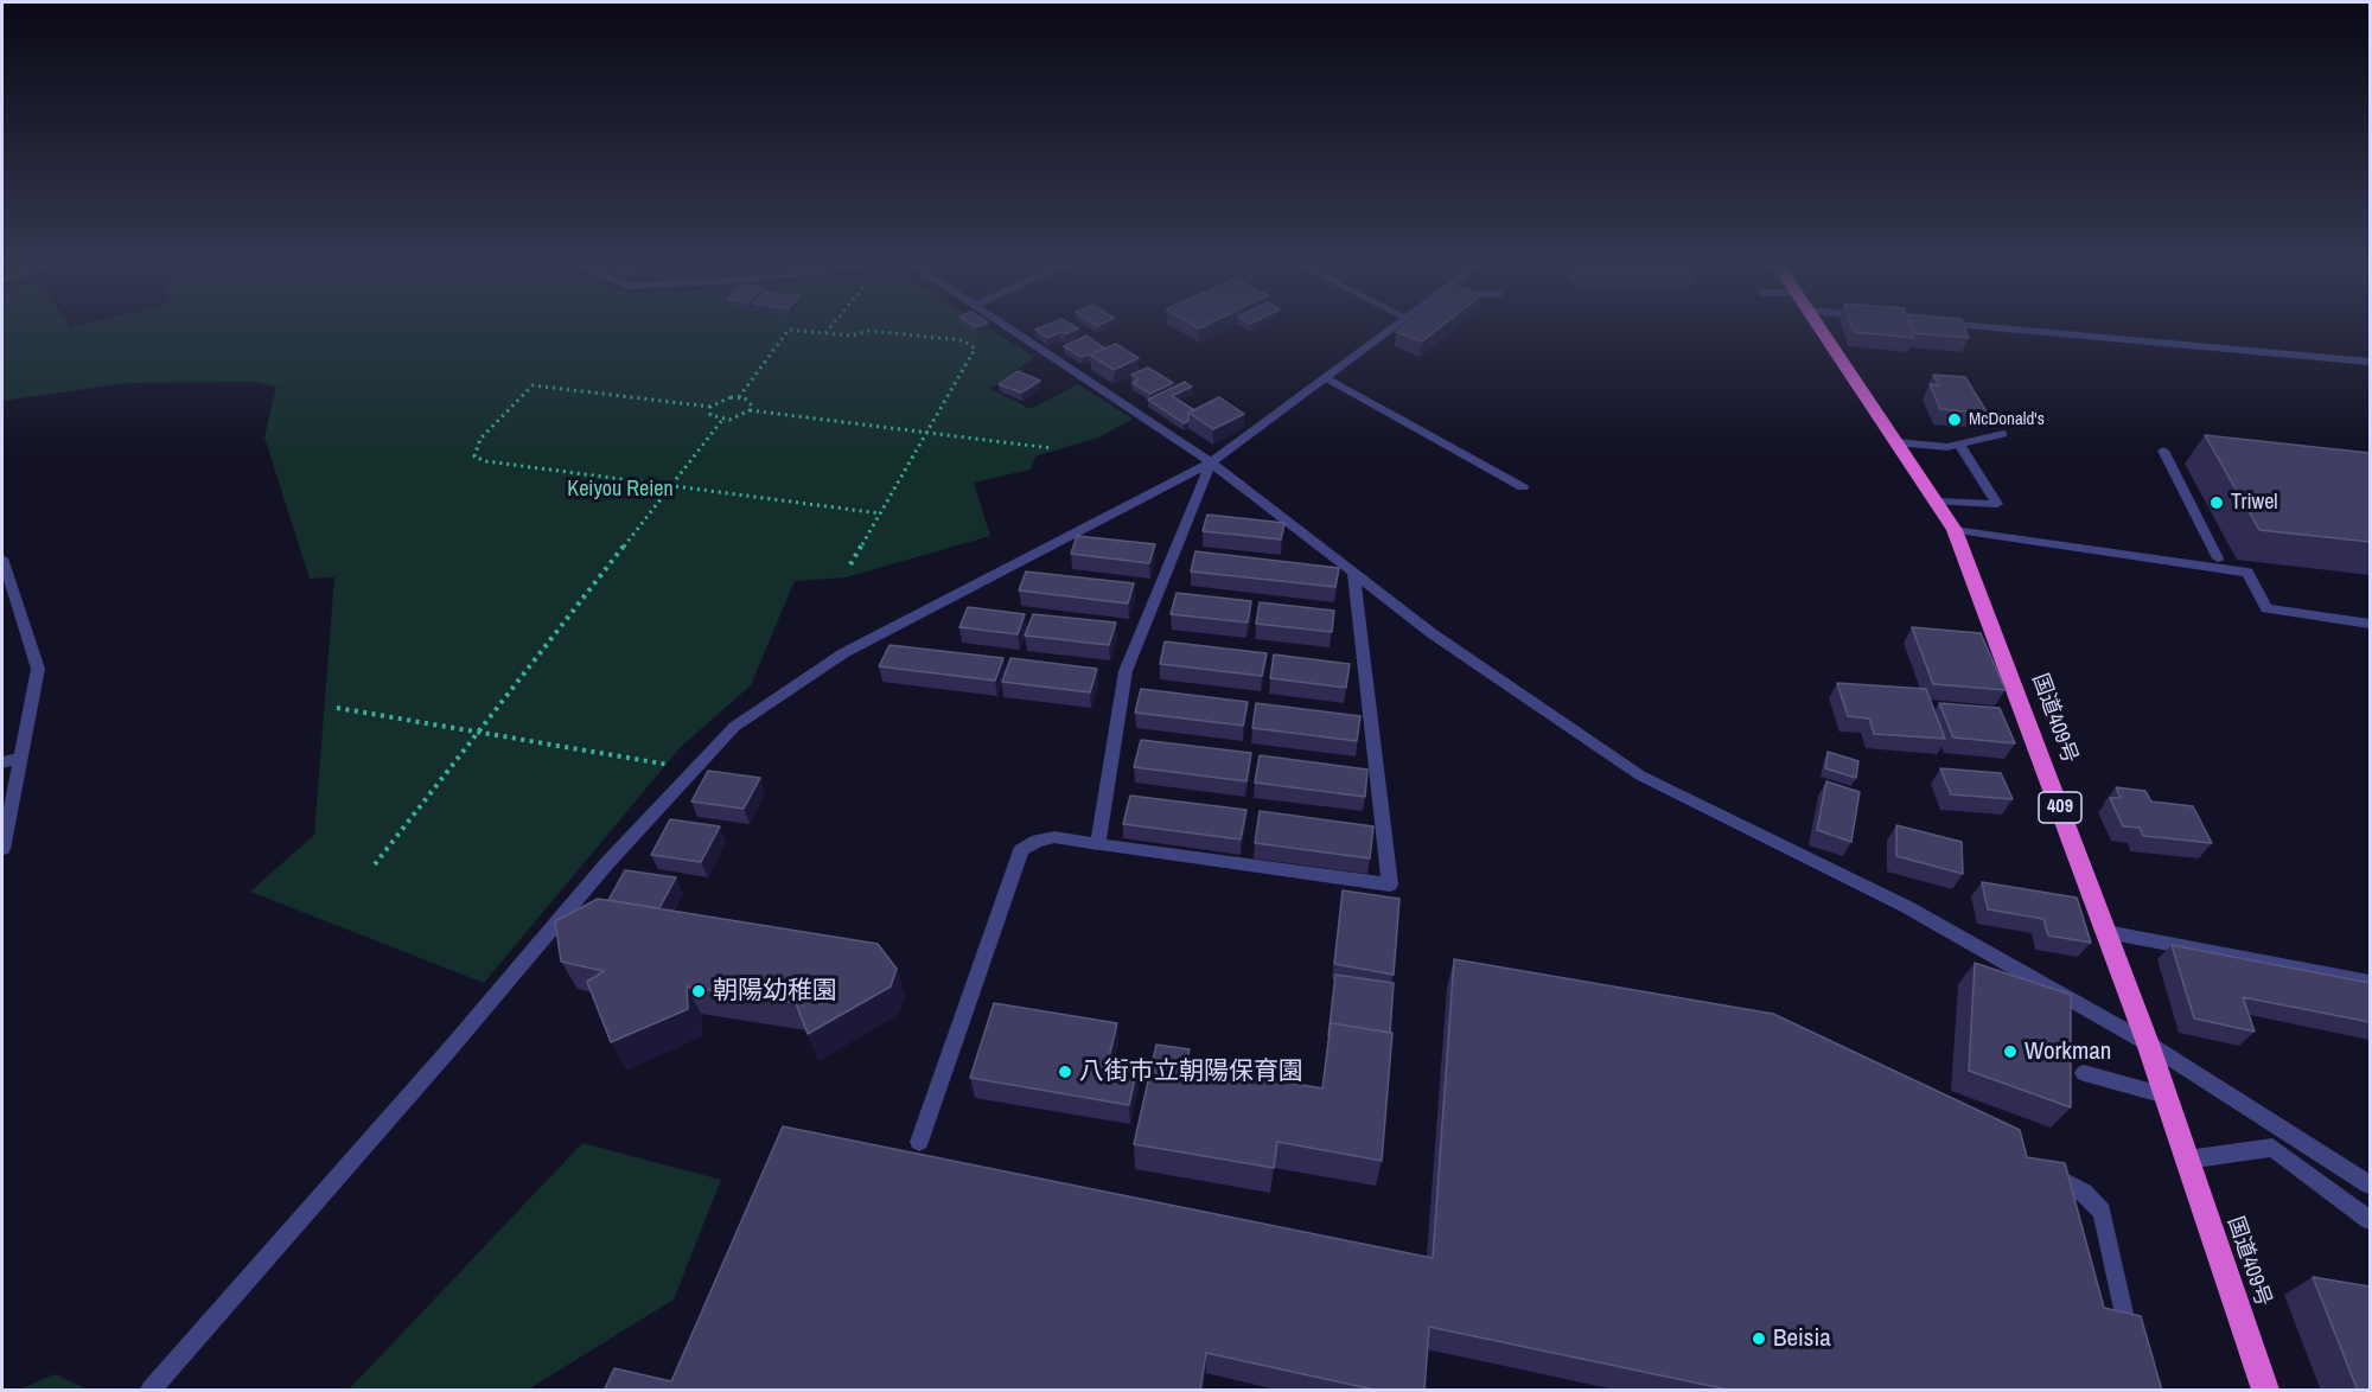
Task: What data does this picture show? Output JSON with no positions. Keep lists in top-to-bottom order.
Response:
{
  "streets": {
    "highway": ["国道409号", "409"]
  },
  "parks": ["Keiyou Reien"],
  "places": [
    "McDonald's",
    "Triwel",
    "朝陽幼稚園",
    "Workman",
    "八街市立朝陽保育園",
    "Beisia"
  ]
}
